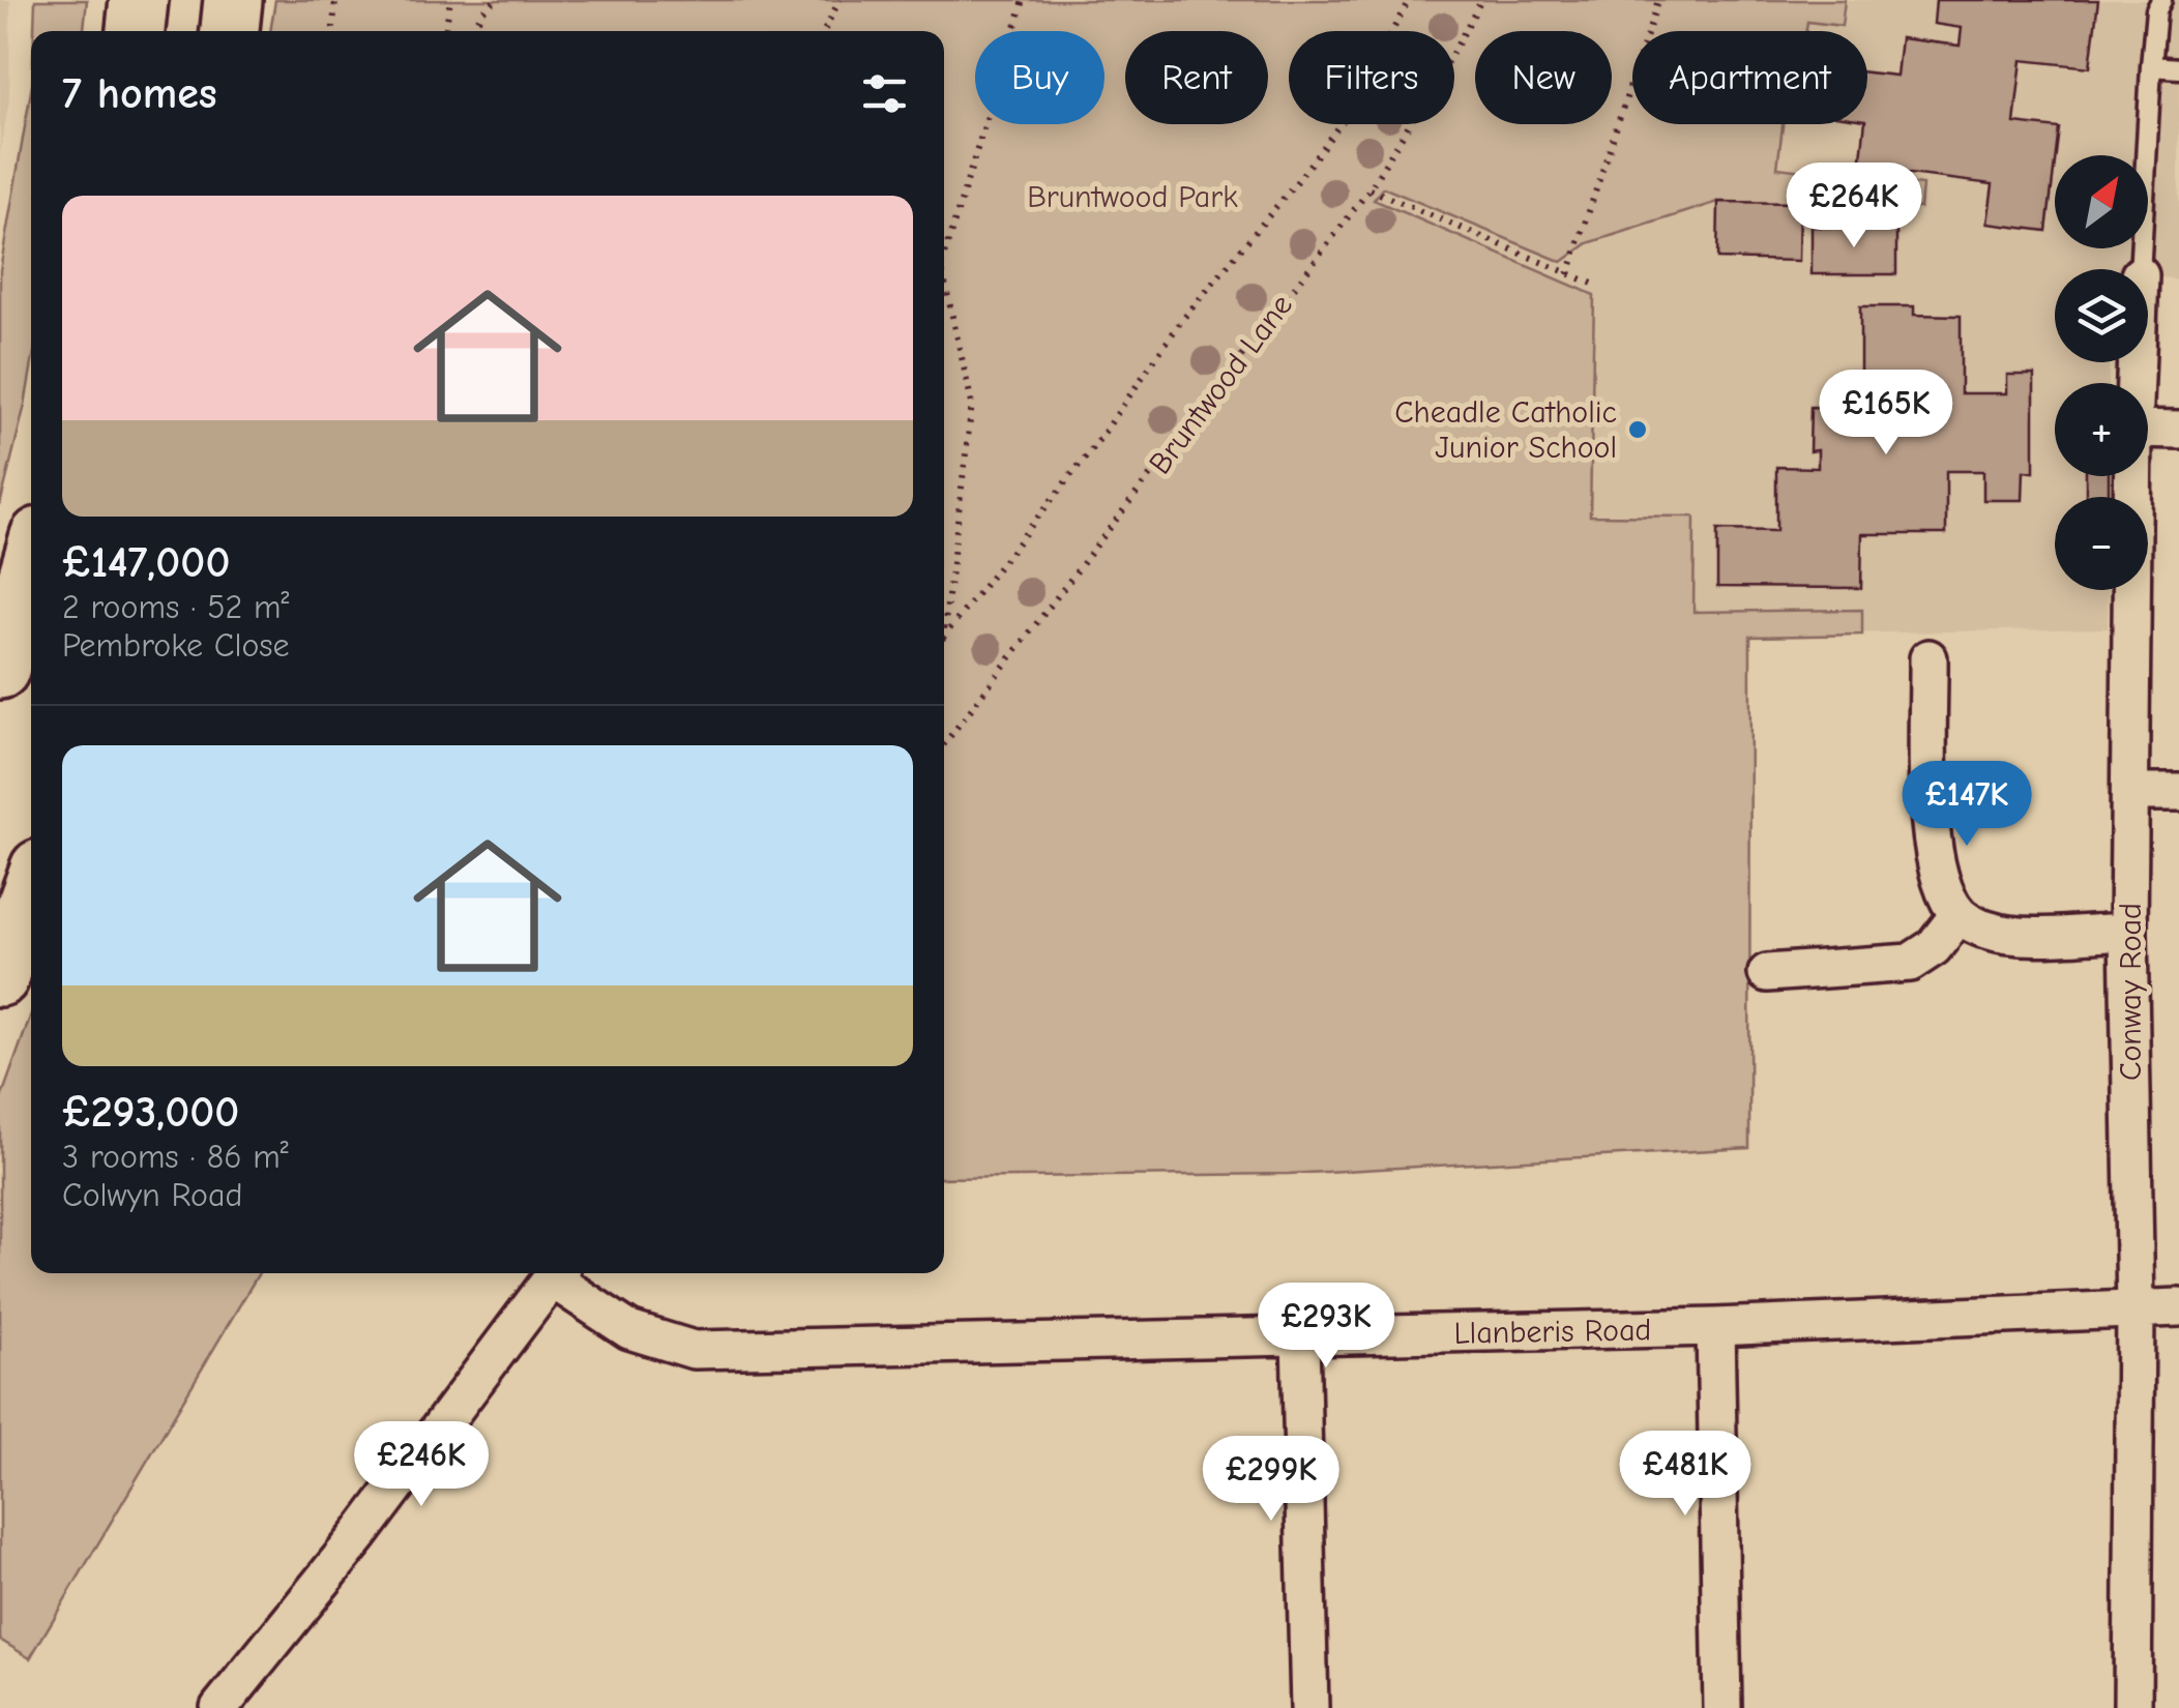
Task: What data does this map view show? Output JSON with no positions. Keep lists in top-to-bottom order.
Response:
{
  "streets": {
    "street": ["Conway Road", "Llanberis Road"],
    "path": ["Bruntwood Lane"]
  },
  "crossings": [
    ["Conway Road", "Llanberis Road"]
  ],
  "parks": ["Bruntwood Park"],
  "places": ["Cheadle Catholic Junior School"],
  "north": "top right",
  "page": {
    "chip": [
      "Buy",
      "Rent",
      "Filters",
      "New",
      "Apartment"
    ],
    "heading": "7 homes",
    "map_buttons": ["+", "−"],
    "list": [
      {
        "name": "£147,000",
        "note": "2 rooms · 52 m² · Pembroke Close"
      },
      {
        "name": "£293,000",
        "note": "3 rooms · 86 m² · Colwyn Road"
      }
    ],
    "price": [
      "£264K",
      "£165K",
      "£147K",
      "£293K",
      "£246K",
      "£481K",
      "£299K"
    ]
  }
}
